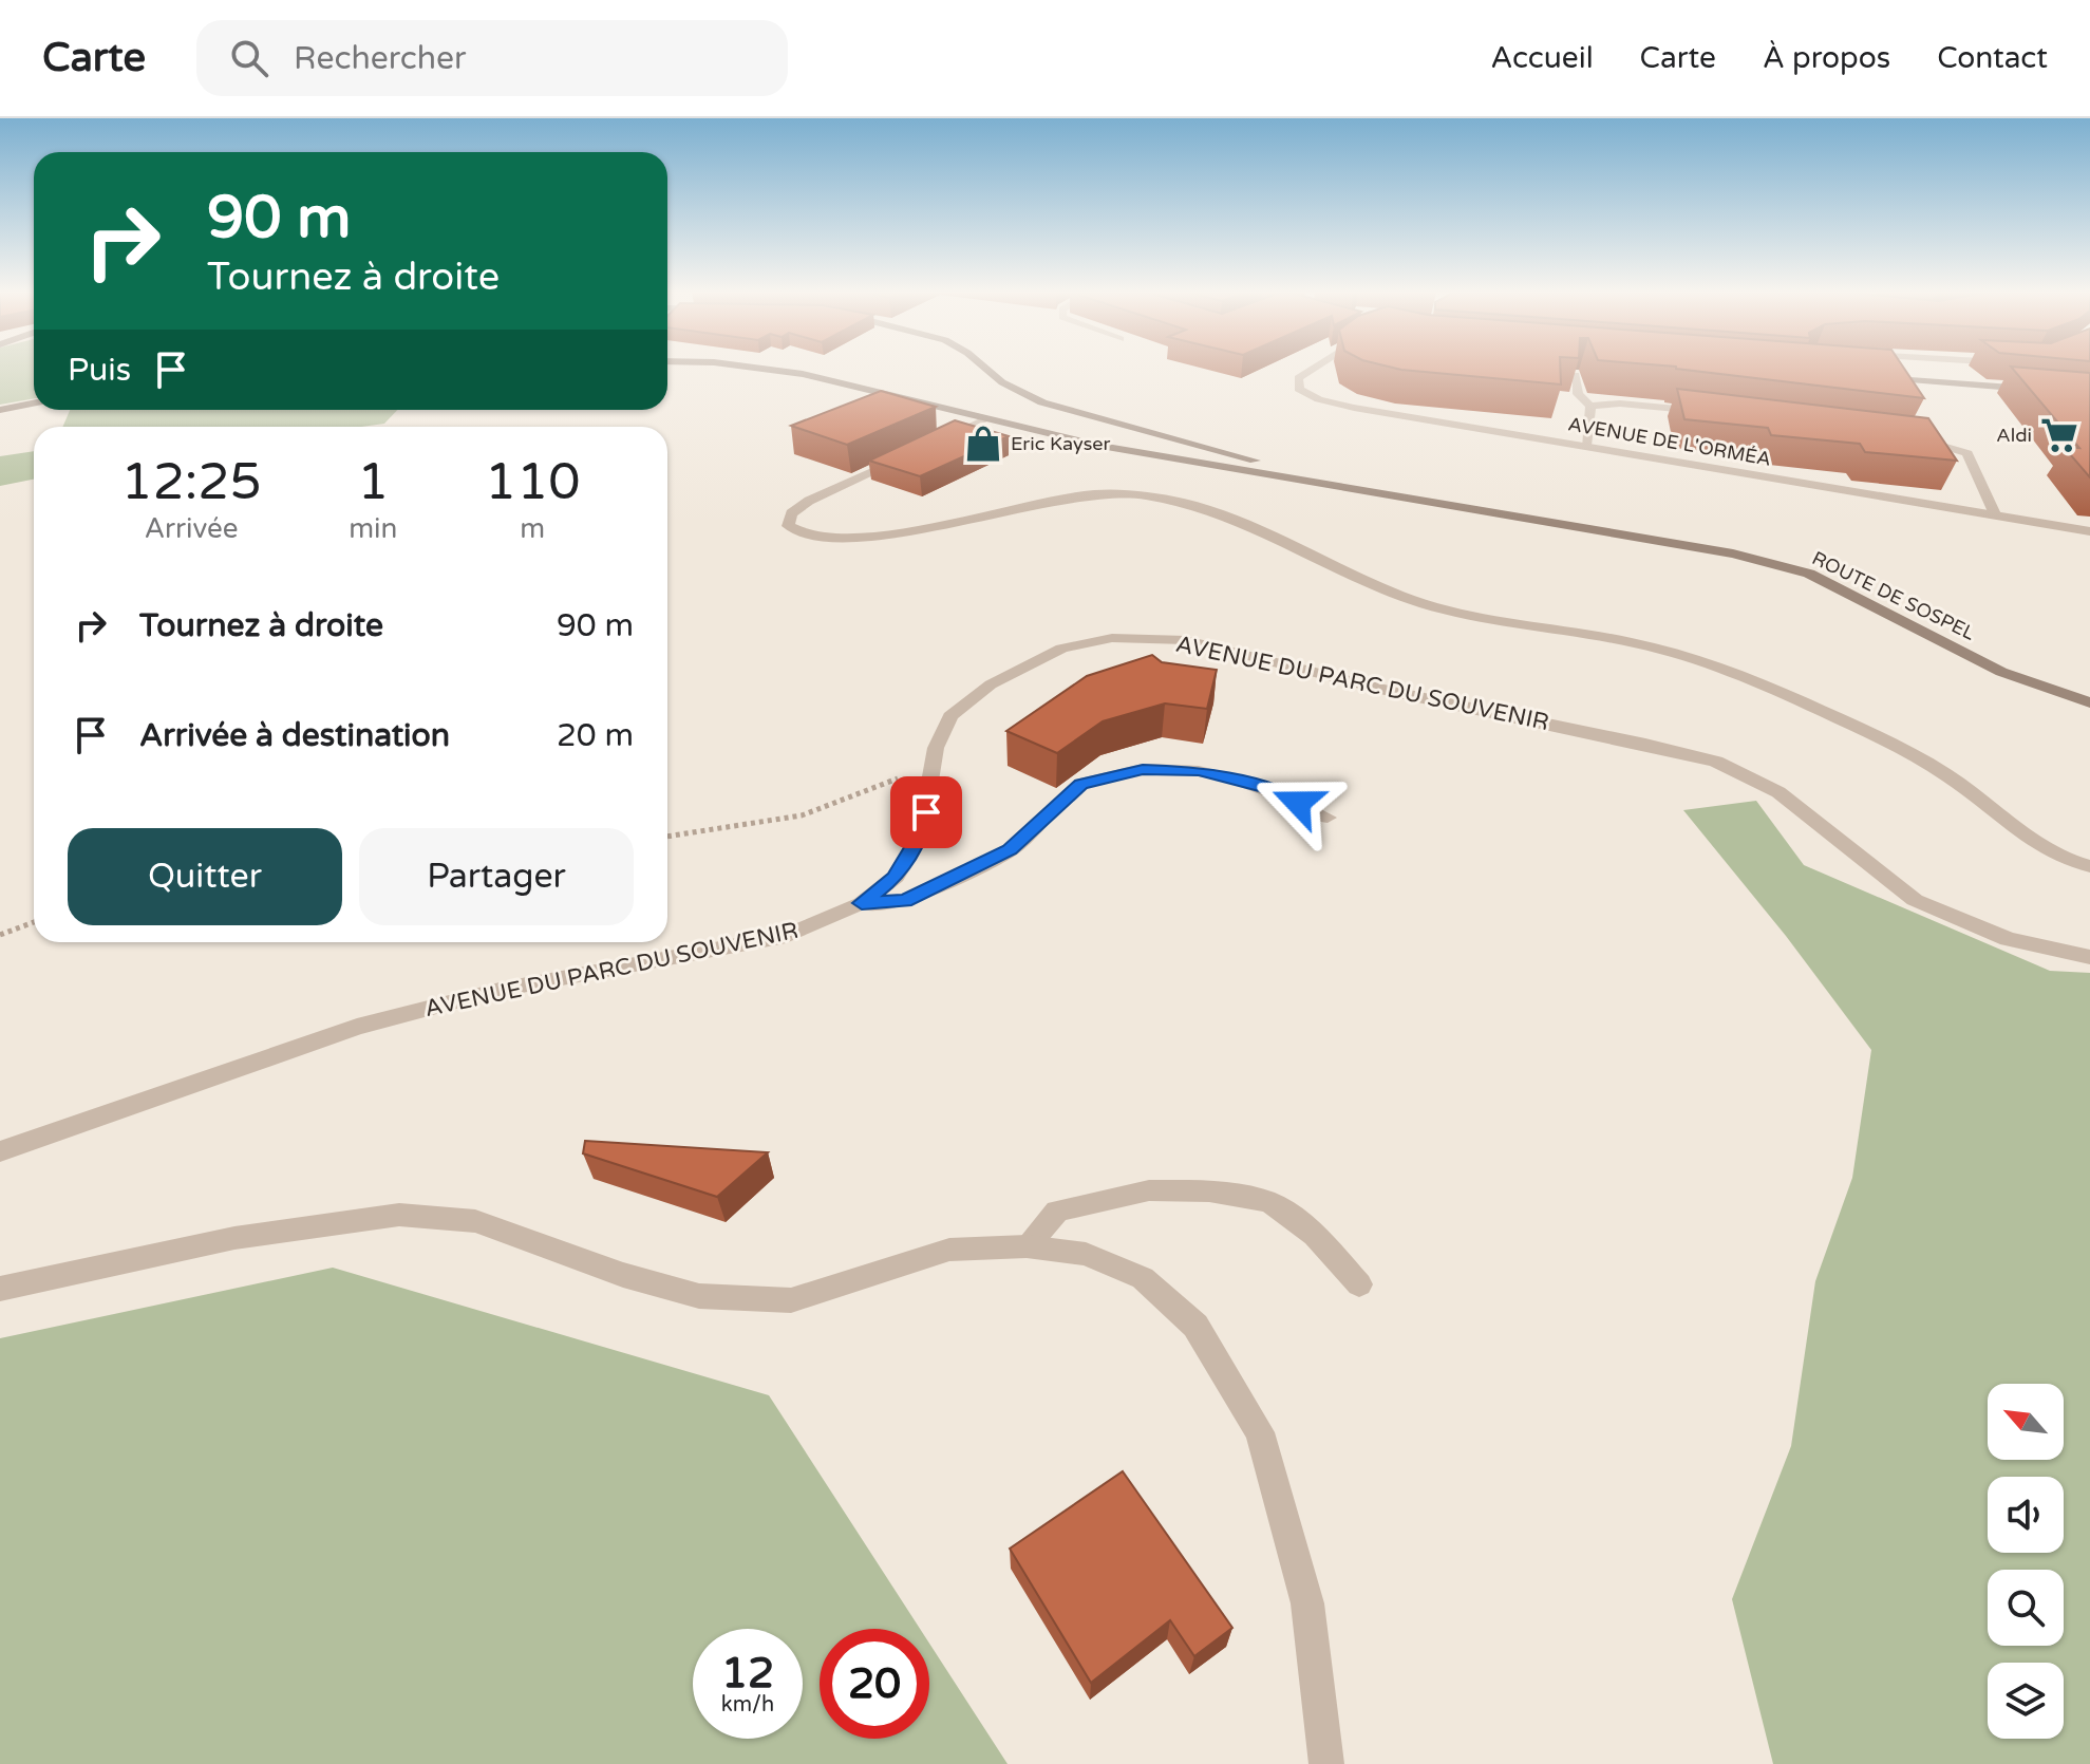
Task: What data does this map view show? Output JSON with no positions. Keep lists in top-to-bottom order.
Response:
{
  "streets": {
    "main road": ["ROUTE DE SOSPEL"],
    "street": ["AVENUE DE L'ORMÉA", "AVENUE DU PARC DU SOUVENIR"]
  },
  "places": {
    "supermarket": ["Aldi"],
    "shop": ["Eric Kayser"]
  },
  "north": "top left",
  "page": {
    "header": "Carte",
    "search": "Rechercher",
    "nav": [
      "Accueil",
      "Carte",
      "À propos",
      "Contact"
    ],
    "turn": ["90 m", "Tournez à droite"],
    "then": "Puis",
    "eta": [
      "12:25",
      "Arrivée",
      "1",
      "min",
      "110",
      "m"
    ],
    "list": [
      {
        "name": "Tournez à droite",
        "value": "90 m"
      },
      {
        "name": "Arrivée à destination",
        "value": "20 m"
      }
    ],
    "buttons": ["Quitter", "Partager"],
    "speed": "12 km/h",
    "limit": "20"
  }
}
